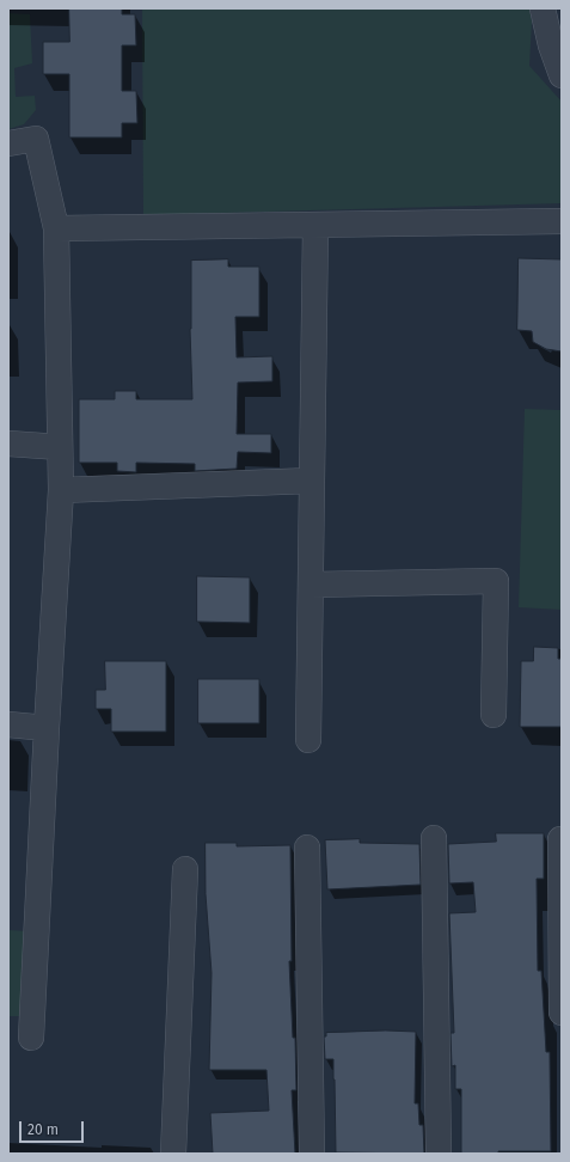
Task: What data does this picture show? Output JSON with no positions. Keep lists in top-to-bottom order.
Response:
{
  "scale_bar": "20 m"
}
